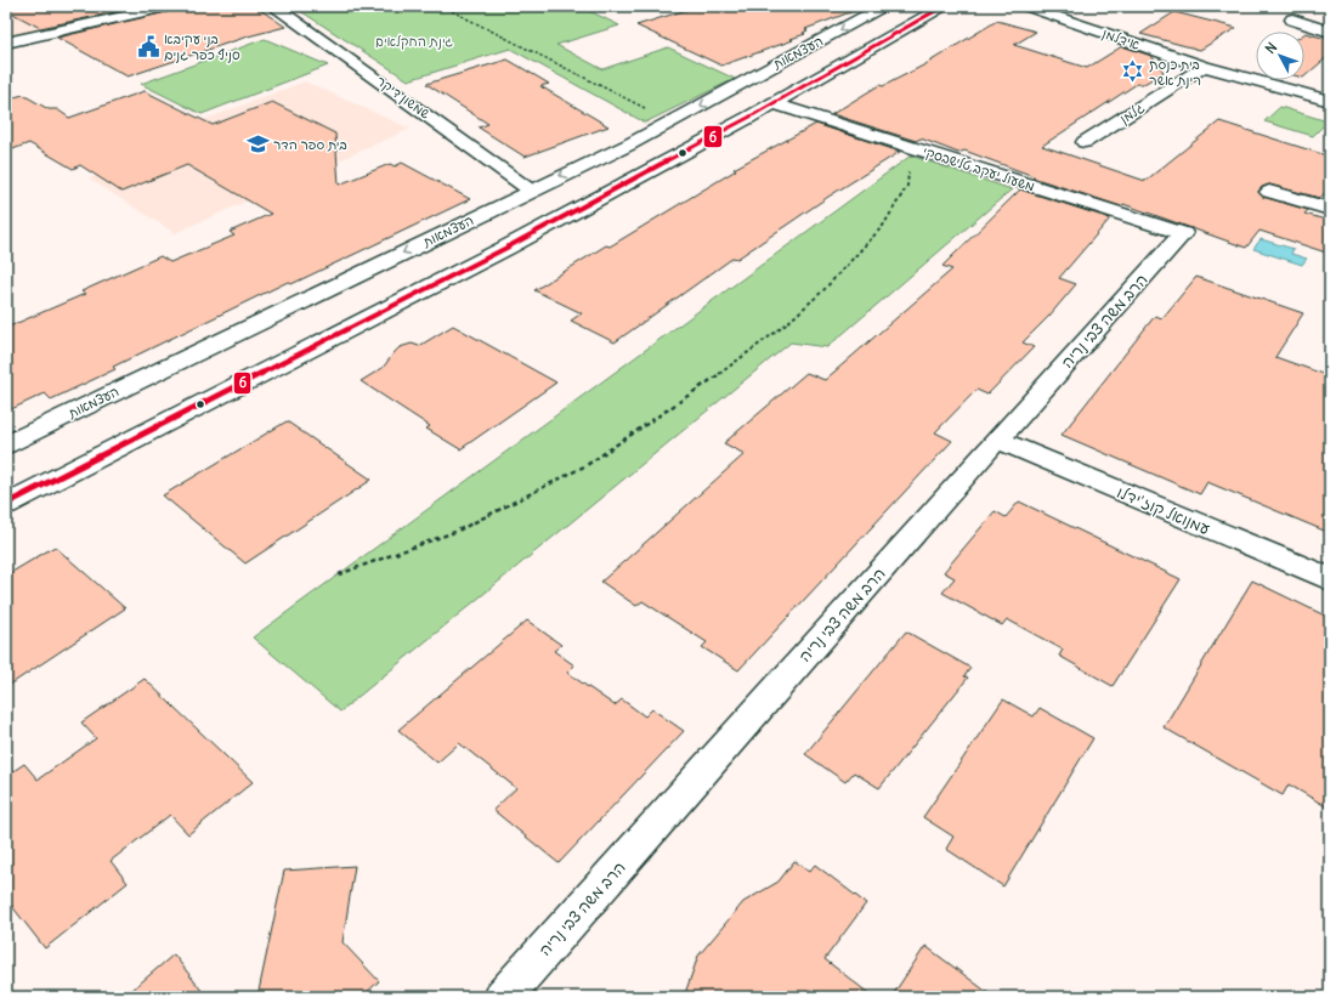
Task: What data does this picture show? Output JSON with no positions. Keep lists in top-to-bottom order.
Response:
{
  "streets": {
    "street": [
      "אידלמן",
      "העצמאות",
      "שמשון דיקר",
      "גלמן",
      "משעול יעקב טלישבסקי",
      "הרב משה צבי נריה",
      "עמנואל קוז'ידלו"
    ]
  },
  "crossings": [
    ["אידלמן", "גלמן"],
    ["העצמאות", "שמשון דיקר"],
    ["העצמאות", "משעול יעקב טלישבסקי"],
    ["משעול יעקב טלישבסקי", "הרב משה צבי נריה"],
    ["הרב משה צבי נריה", "עמנואל קוז'ידלו"]
  ],
  "parks": ["גינת החקלאים"],
  "places": {
    "public building": ["בני עקיבא סניף כפר גנים"],
    "synagogue": ["בית כנסת רינת אשר"],
    "school or university": ["בית ספר הדר"]
  },
  "lines": ["transit line 6"],
  "north": "top left"
}
